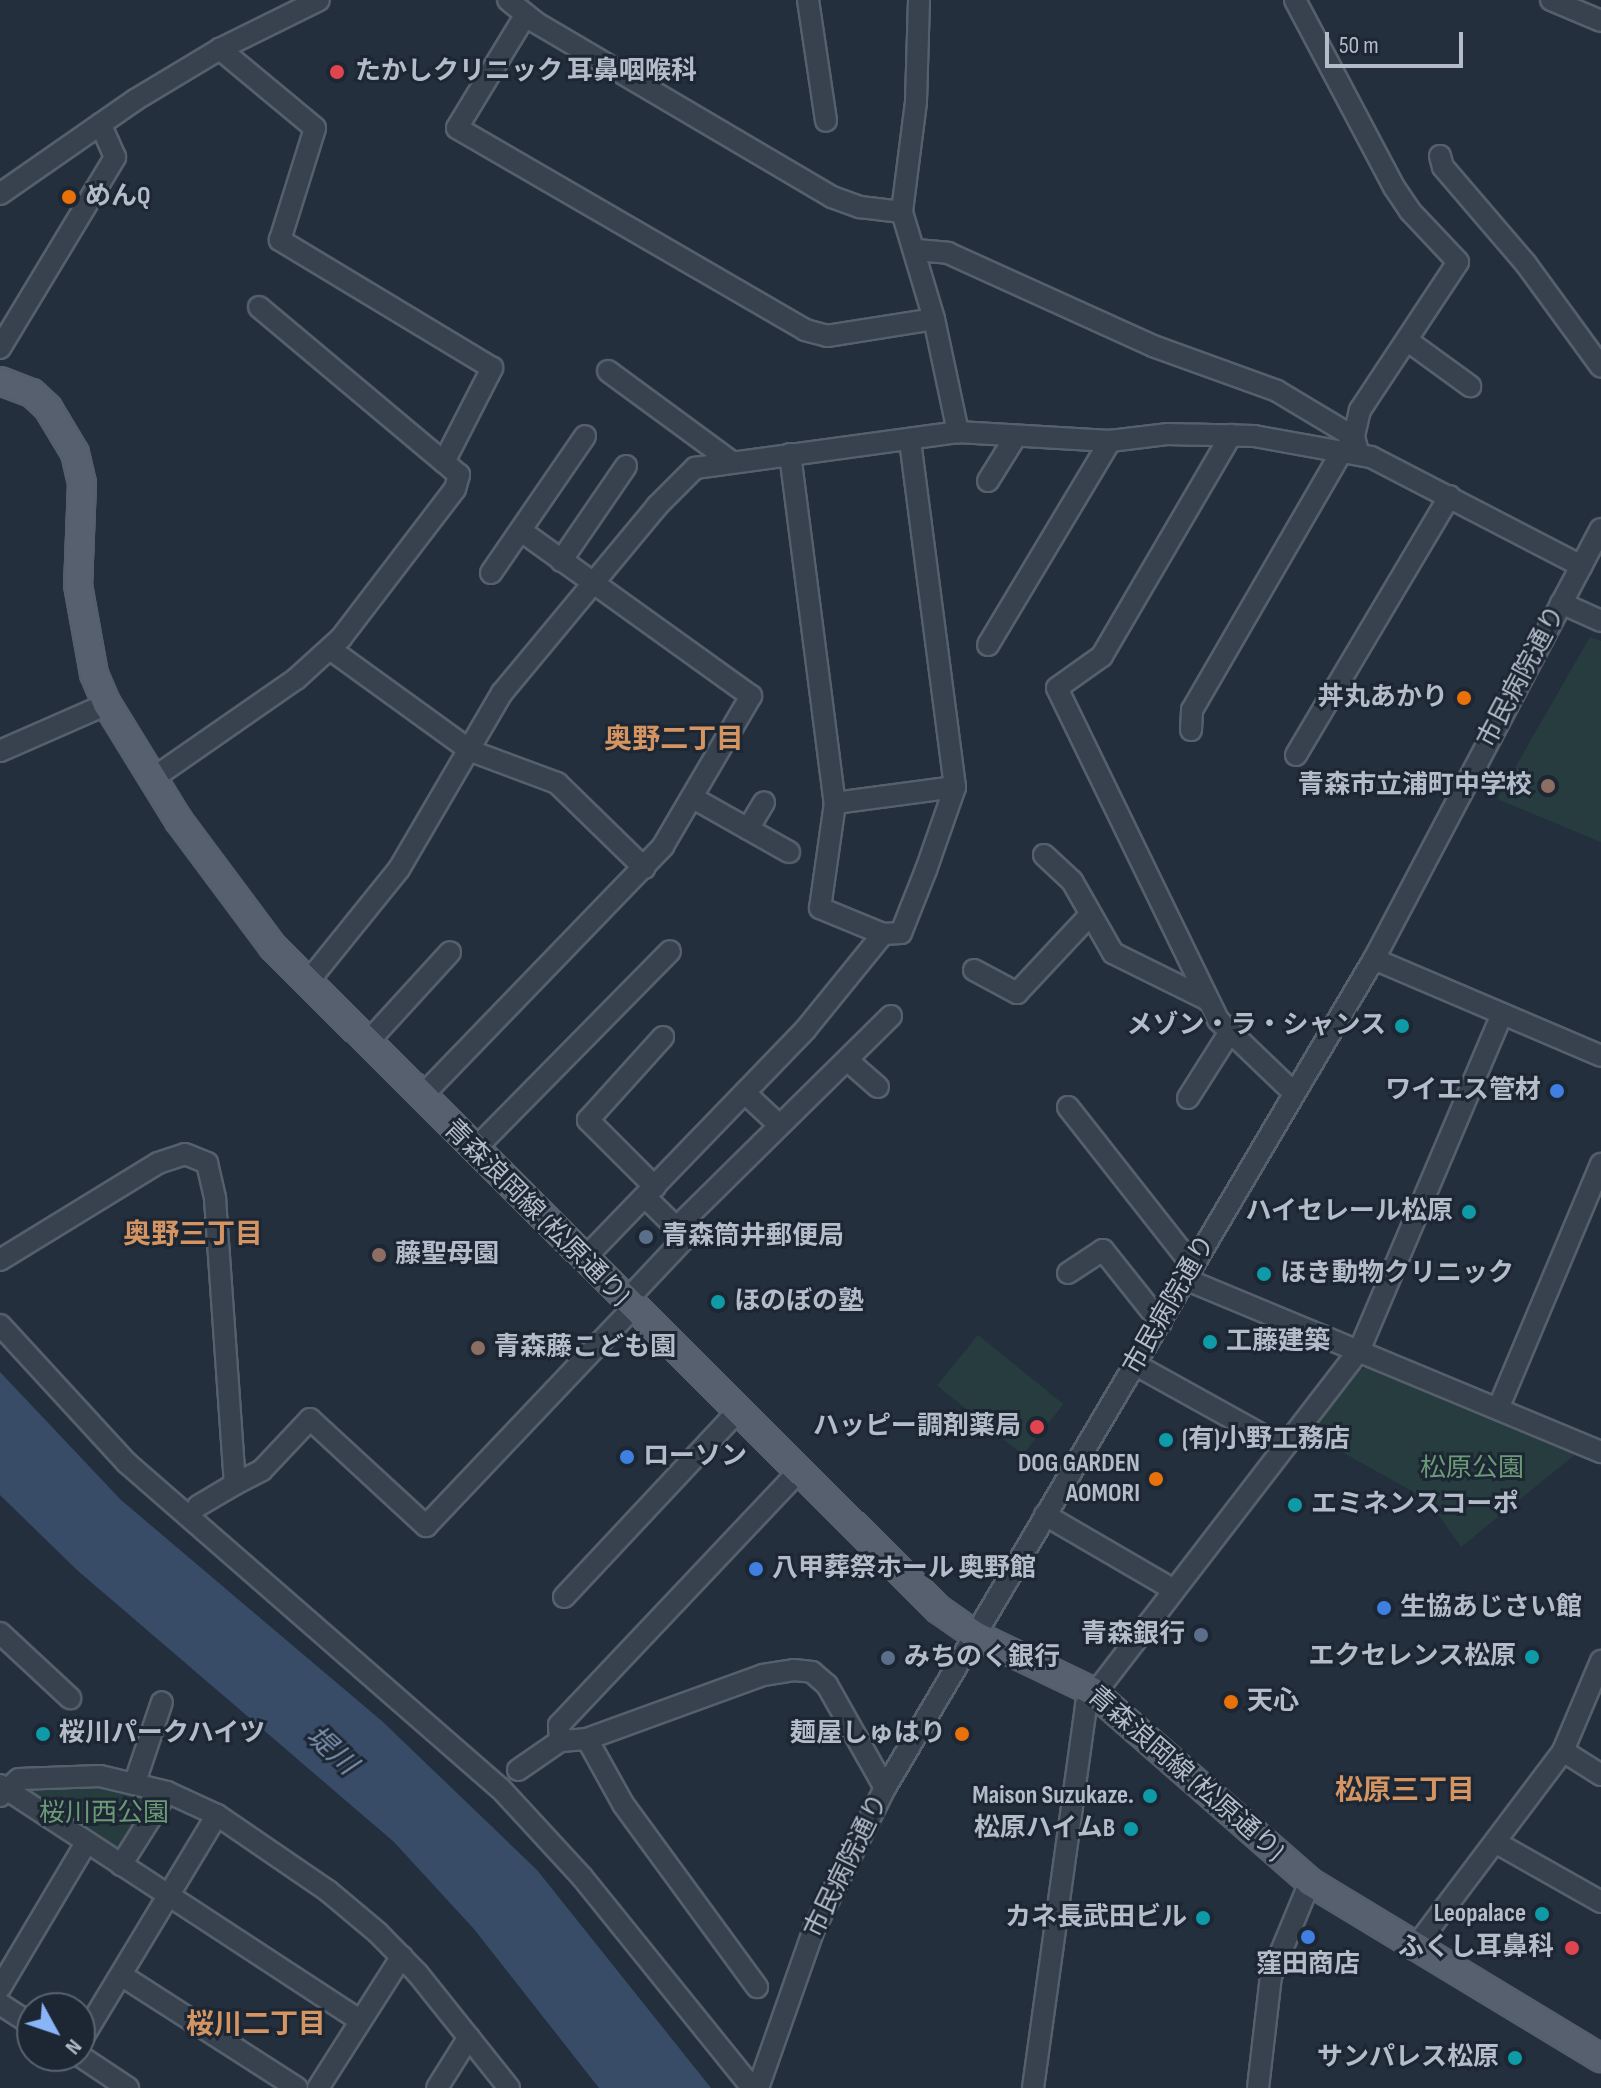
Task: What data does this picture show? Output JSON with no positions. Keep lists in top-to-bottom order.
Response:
{
  "streets": {
    "main road": ["青森浪岡線 (松原通り)"],
    "street": ["市民病院通り"]
  },
  "crossings": [
    ["市民病院通り", "青森浪岡線 (松原通り)"]
  ],
  "districts": [
    "奥野二丁目",
    "奥野三丁目",
    "松原三丁目",
    "桜川二丁目"
  ],
  "water": ["堤川"],
  "parks": ["松原公園", "桜川西公園"],
  "places": [
    "たかしクリニック 耳鼻咽喉科",
    "めんQ",
    "丼丸あかり",
    "青森市立浦町中学校",
    "メゾン・ラ・シャンス",
    "ワイエス管材",
    "ハイセレール松原",
    "青森筒井郵便局",
    "藤聖母園",
    "ほき動物クリニック",
    "ほのぼの塾",
    "工藤建築",
    "青森藤こども園",
    "ハッピー調剤薬局",
    "(有)小野工務店",
    "ローソン",
    "DOG GARDEN AOMORI",
    "エミネンスコーポ",
    "八甲葬祭ホール 奥野館",
    "生協あじさい館",
    "青森銀行",
    "エクセレンス松原",
    "みちのく銀行",
    "天心",
    "桜川パークハイツ",
    "麺屋しゅはり",
    "Maison Suzukaze.",
    "松原ハイムB",
    "Leopalace",
    "カネ長武田ビル",
    "窪田商店",
    "ふくし耳鼻科",
    "サンパレス松原"
  ],
  "scale_bar": "50 m",
  "north": "bottom right"
}
